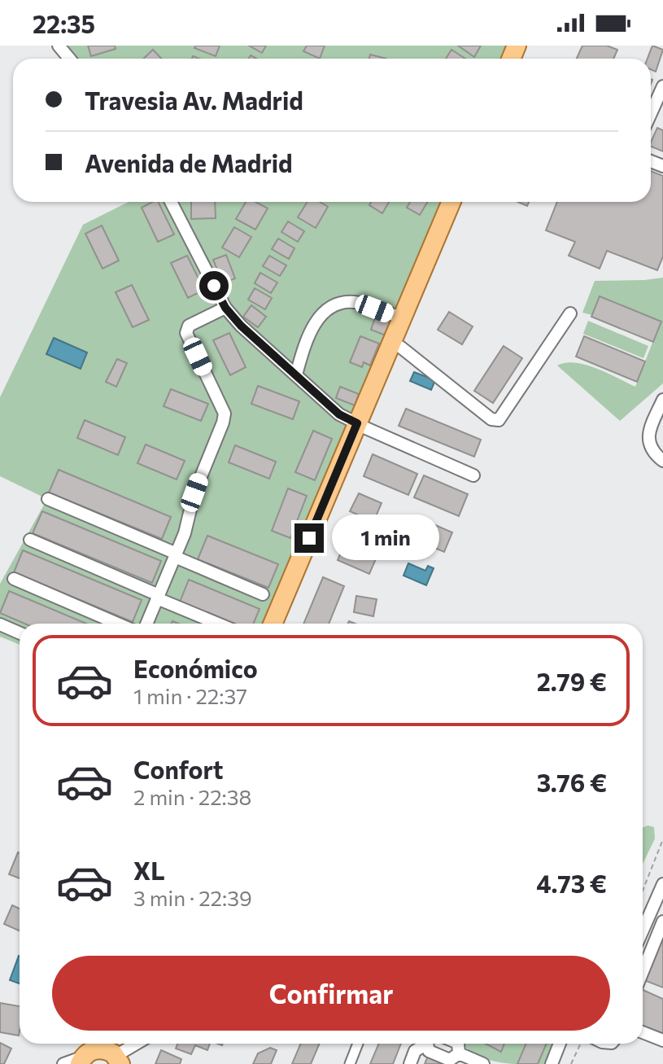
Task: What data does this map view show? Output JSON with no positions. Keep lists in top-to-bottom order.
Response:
{
  "page": {
    "status": "22:35",
    "banner": ["Travesia Av. Madrid", "Avenida de Madrid"],
    "bubble": "1 min",
    "list": [
      {
        "name": "Económico",
        "note": "1 min · 22:37",
        "value": "2.79 €"
      },
      {
        "name": "Confort",
        "note": "2 min · 22:38",
        "value": "3.76 €"
      },
      {
        "name": "XL",
        "note": "3 min · 22:39",
        "value": "4.73 €"
      }
    ],
    "buttons": "Confirmar"
  }
}
